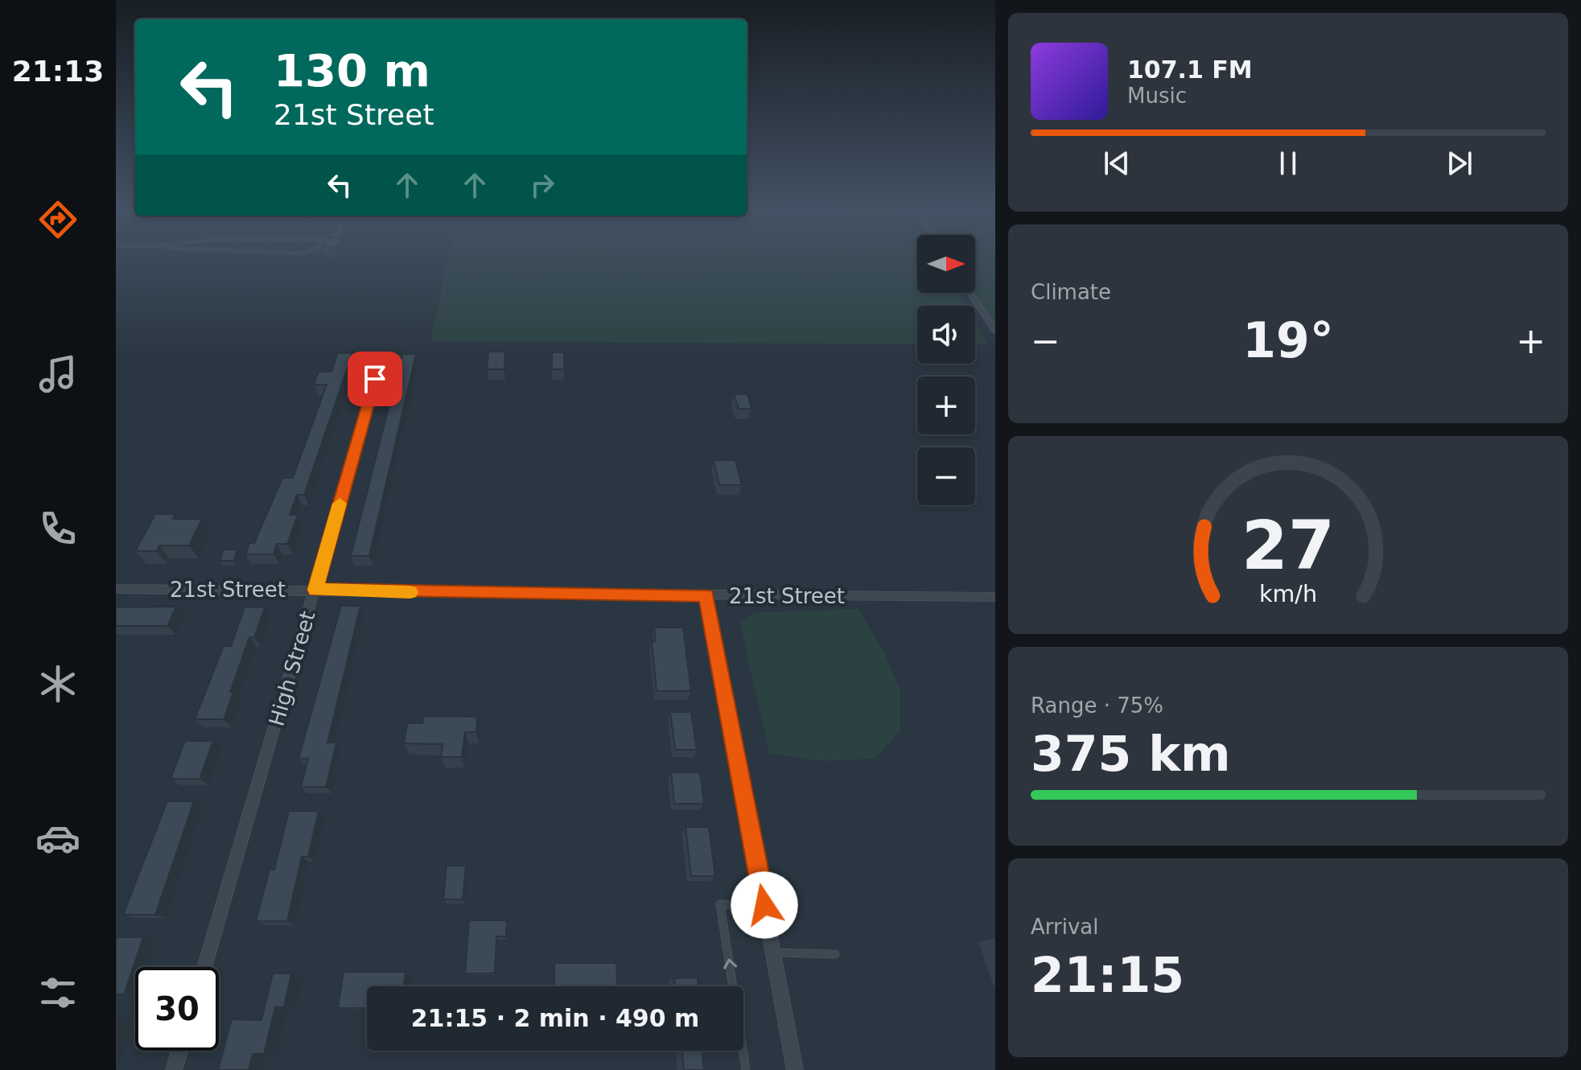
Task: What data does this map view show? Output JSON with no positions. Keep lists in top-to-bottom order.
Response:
{
  "streets": {
    "street": ["21st Street", "High Street"]
  },
  "crossings": [
    ["21st Street", "High Street"]
  ],
  "north": "right",
  "page": {
    "tabs": "21:13",
    "turn": ["130 m", "21st Street"],
    "song": ["107.1 FM", "Music"],
    "tile": [
      "Climate",
      ["Range · 75%", "375 km"],
      ["Arrival", "21:15"]
    ],
    "map_buttons": ["+", "−"],
    "heat": ["−", "19°", "+"],
    "limit": "30",
    "trip": "21:15 · 2 min · 490 m",
    "gauge": ["27", "km/h"]
  }
}
